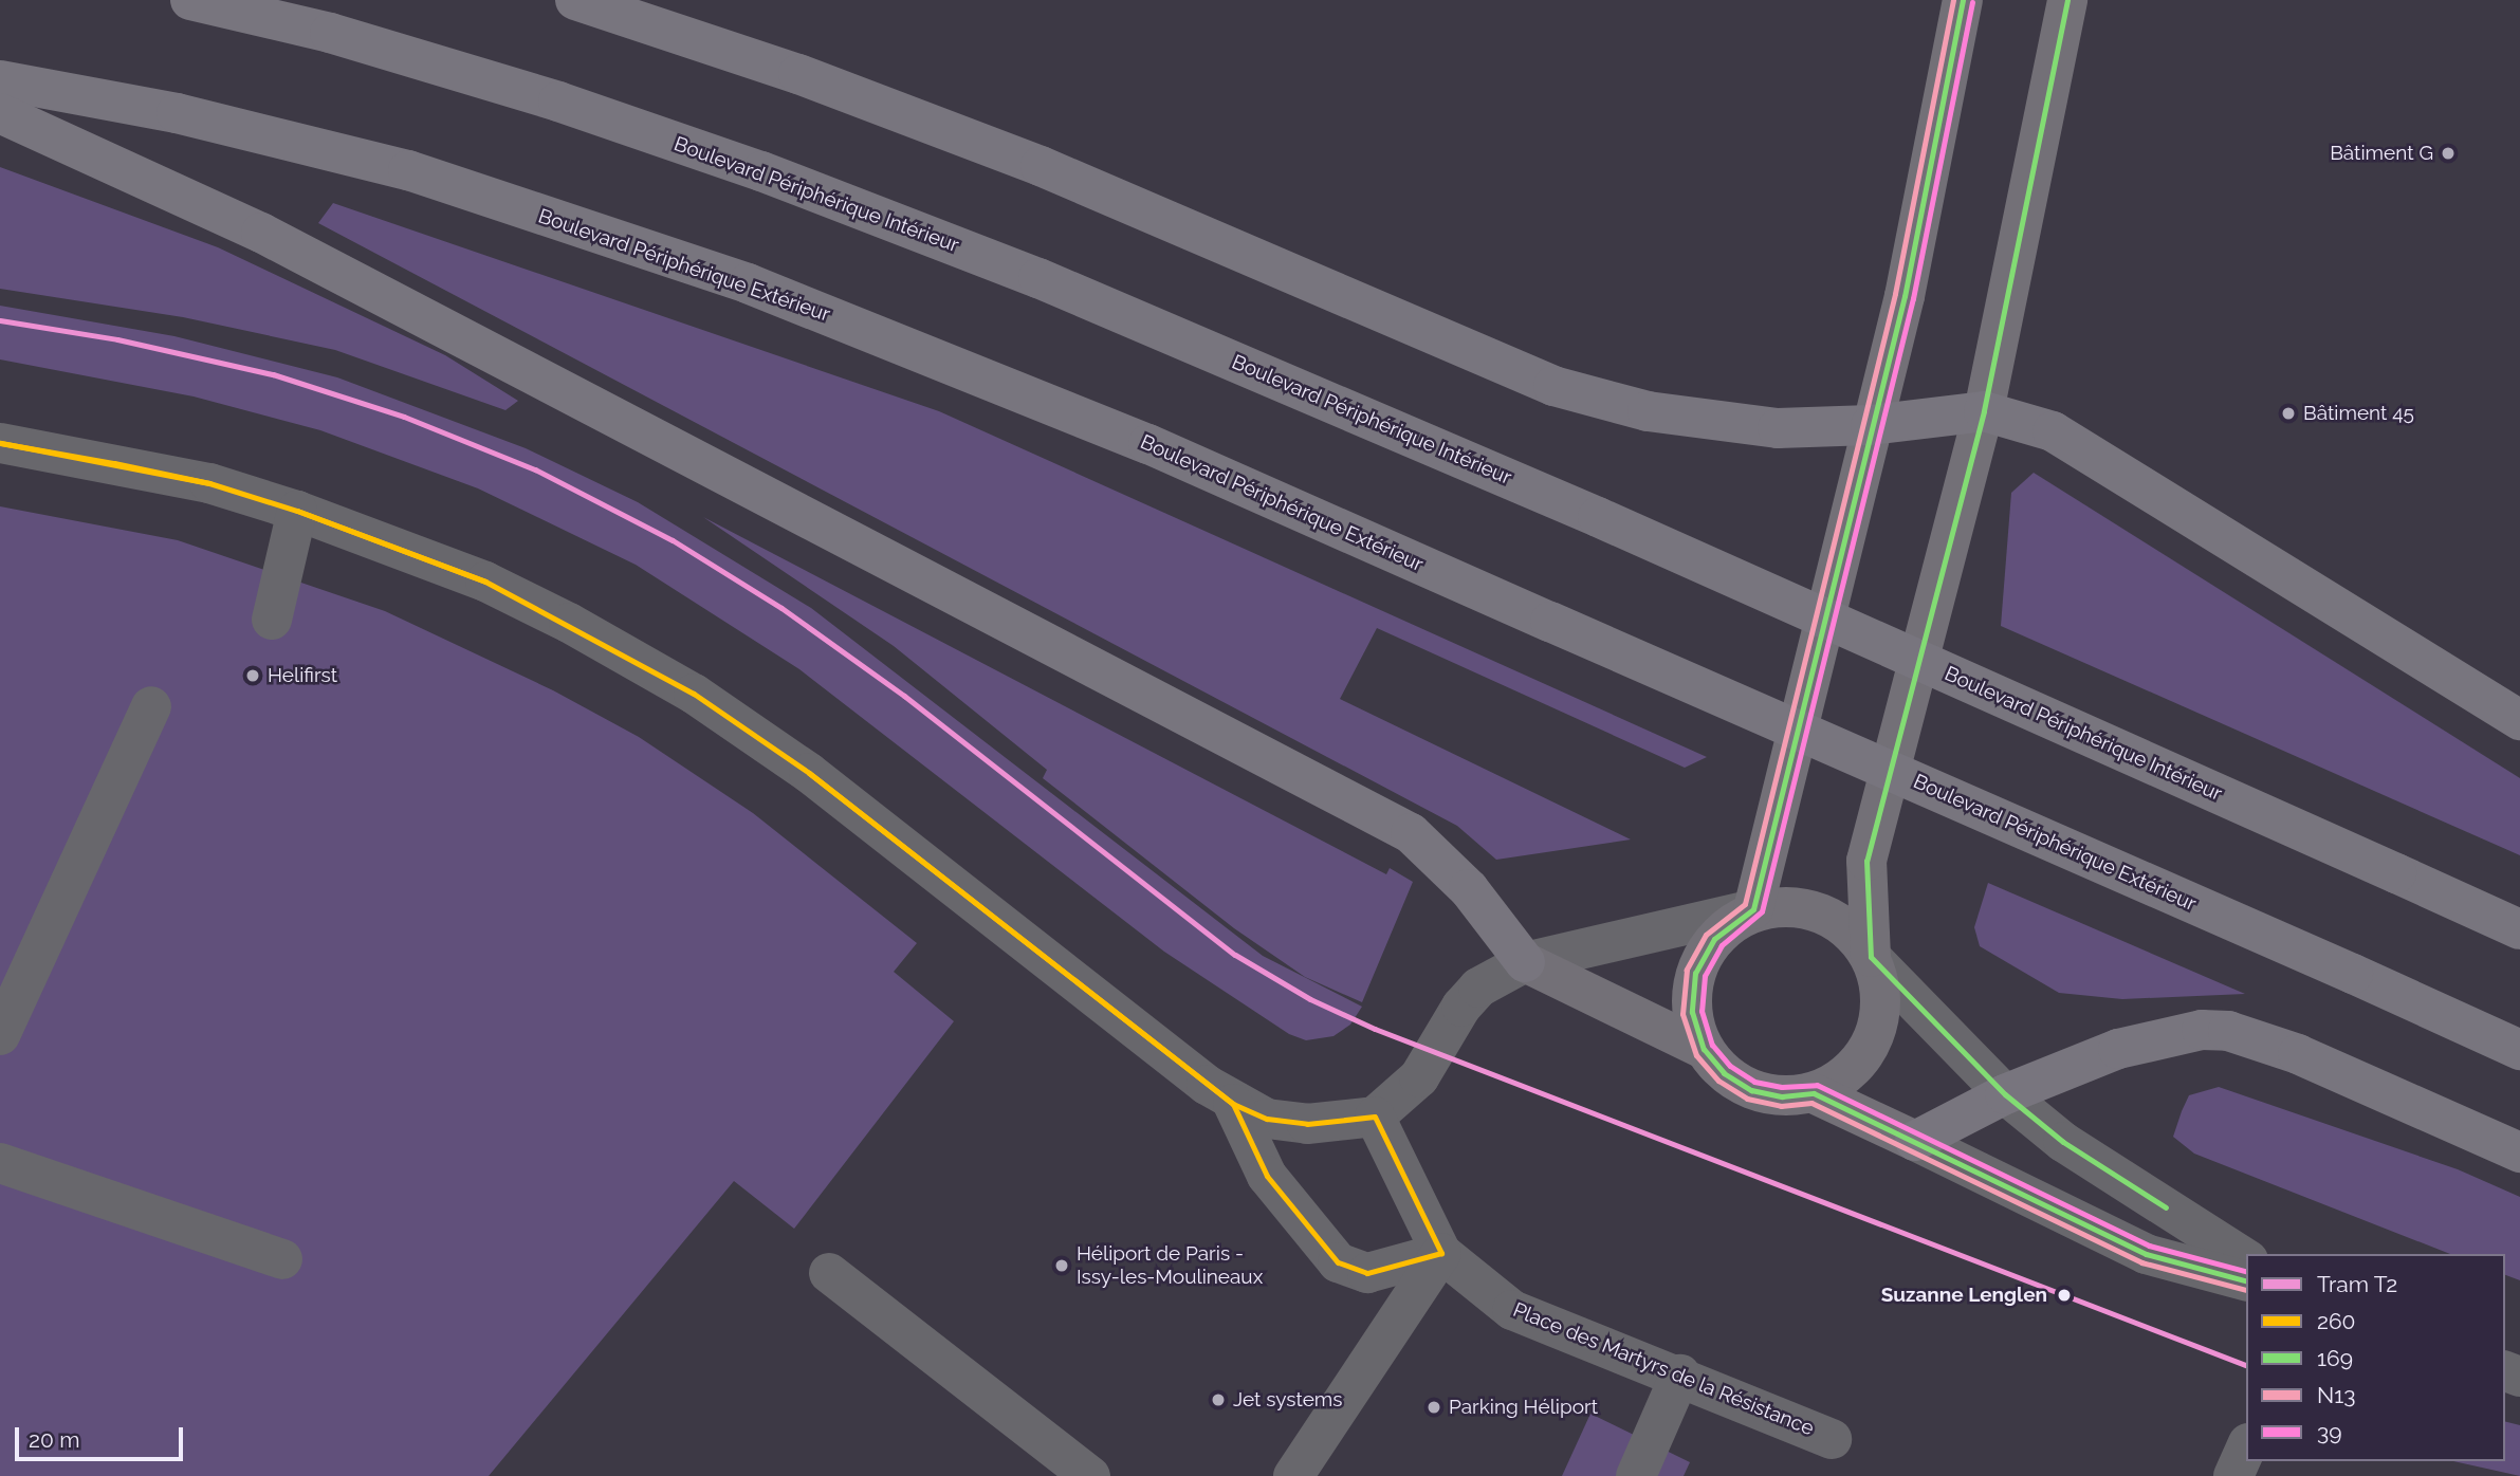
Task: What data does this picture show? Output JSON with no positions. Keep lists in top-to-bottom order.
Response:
{
  "streets": {
    "highway": ["Boulevard Périphérique Intérieur", "Boulevard Périphérique Extérieur"],
    "street": ["Place des Martyrs de la Résistance"]
  },
  "places": [
    "Bâtiment G",
    "Bâtiment 45",
    "Helifirst",
    "Héliport de Paris - Issy-les-Moulineaux",
    "Suzanne Lenglen",
    "Jet systems",
    "Parking Héliport"
  ],
  "lines": [
    "transit line 169",
    "transit line N13",
    "transit line 39",
    "tram line T2",
    "transit line 260"
  ],
  "legend": [
    "Tram T2",
    "260",
    "169",
    "N13",
    "39"
  ],
  "scale_bar": "20 m"
}
